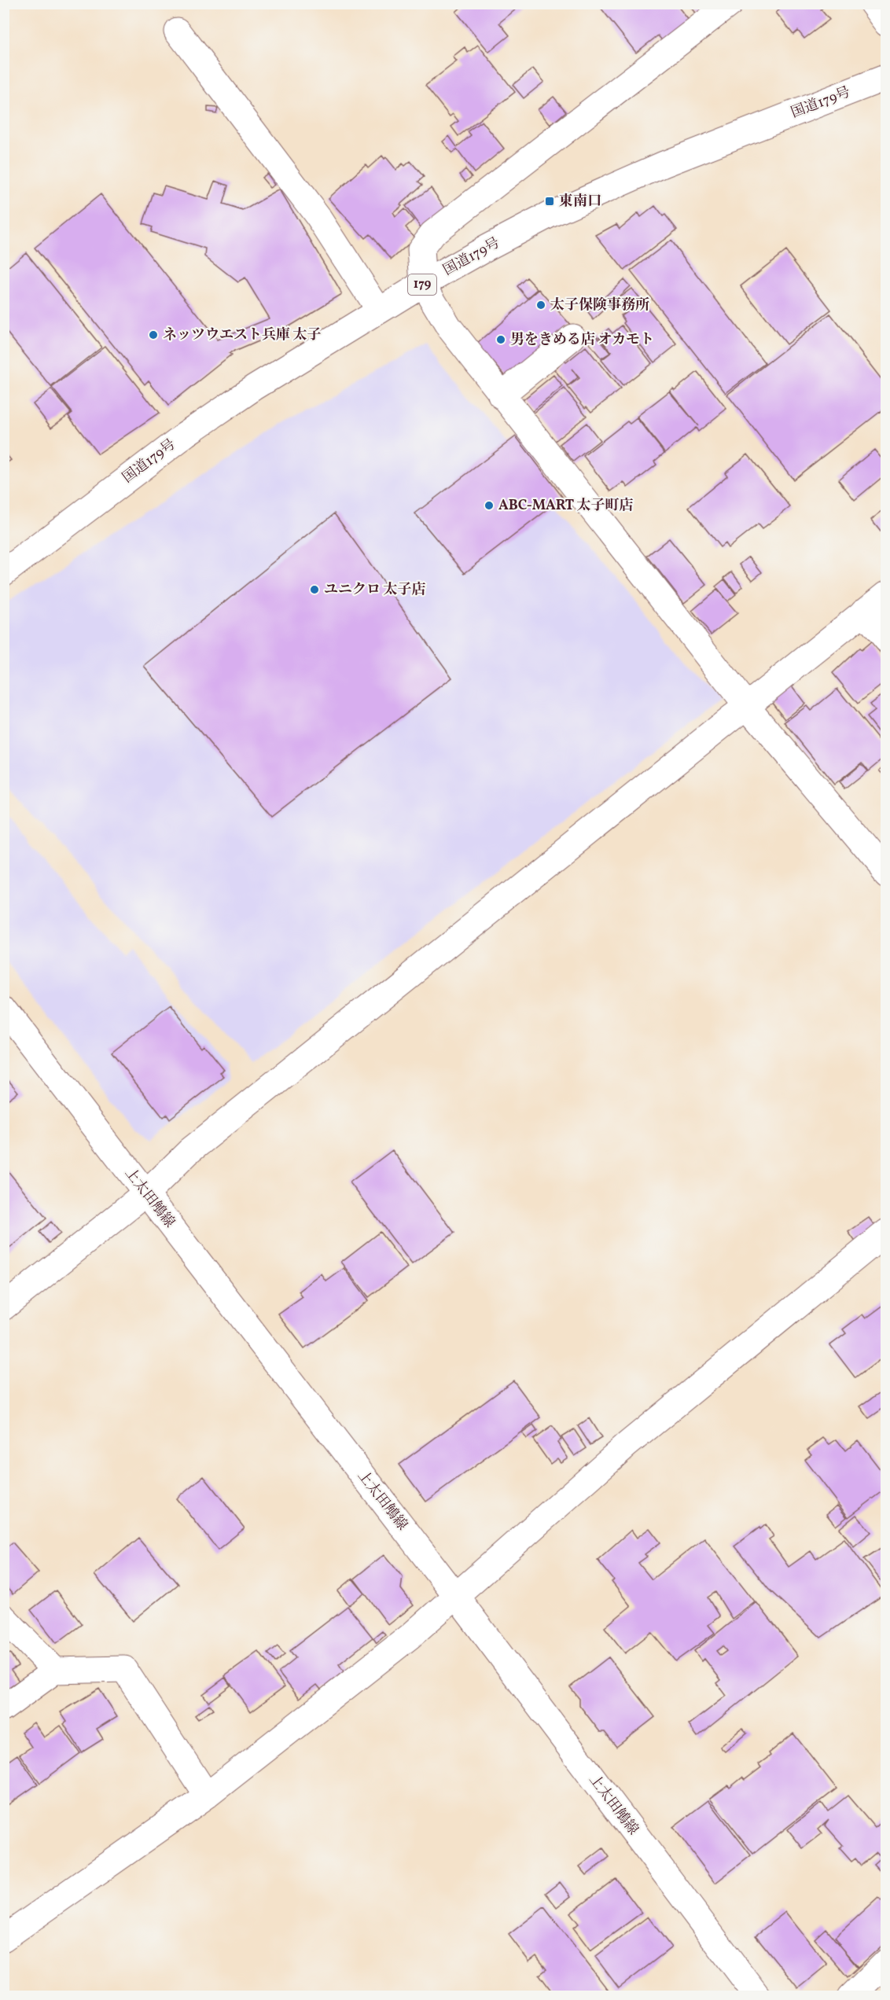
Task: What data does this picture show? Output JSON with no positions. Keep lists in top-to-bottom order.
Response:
{
  "streets": {
    "main road": ["国道179号", "179", "上太田鵤線"]
  },
  "places": {
    "transit": ["東南口"],
    "other": [
      "太子保険事務所",
      "ネッツウエスト兵庫 太子",
      "男をきめる店 オカモト",
      "ABC-MART 太子町店",
      "ユニクロ 太子店"
    ]
  }
}
